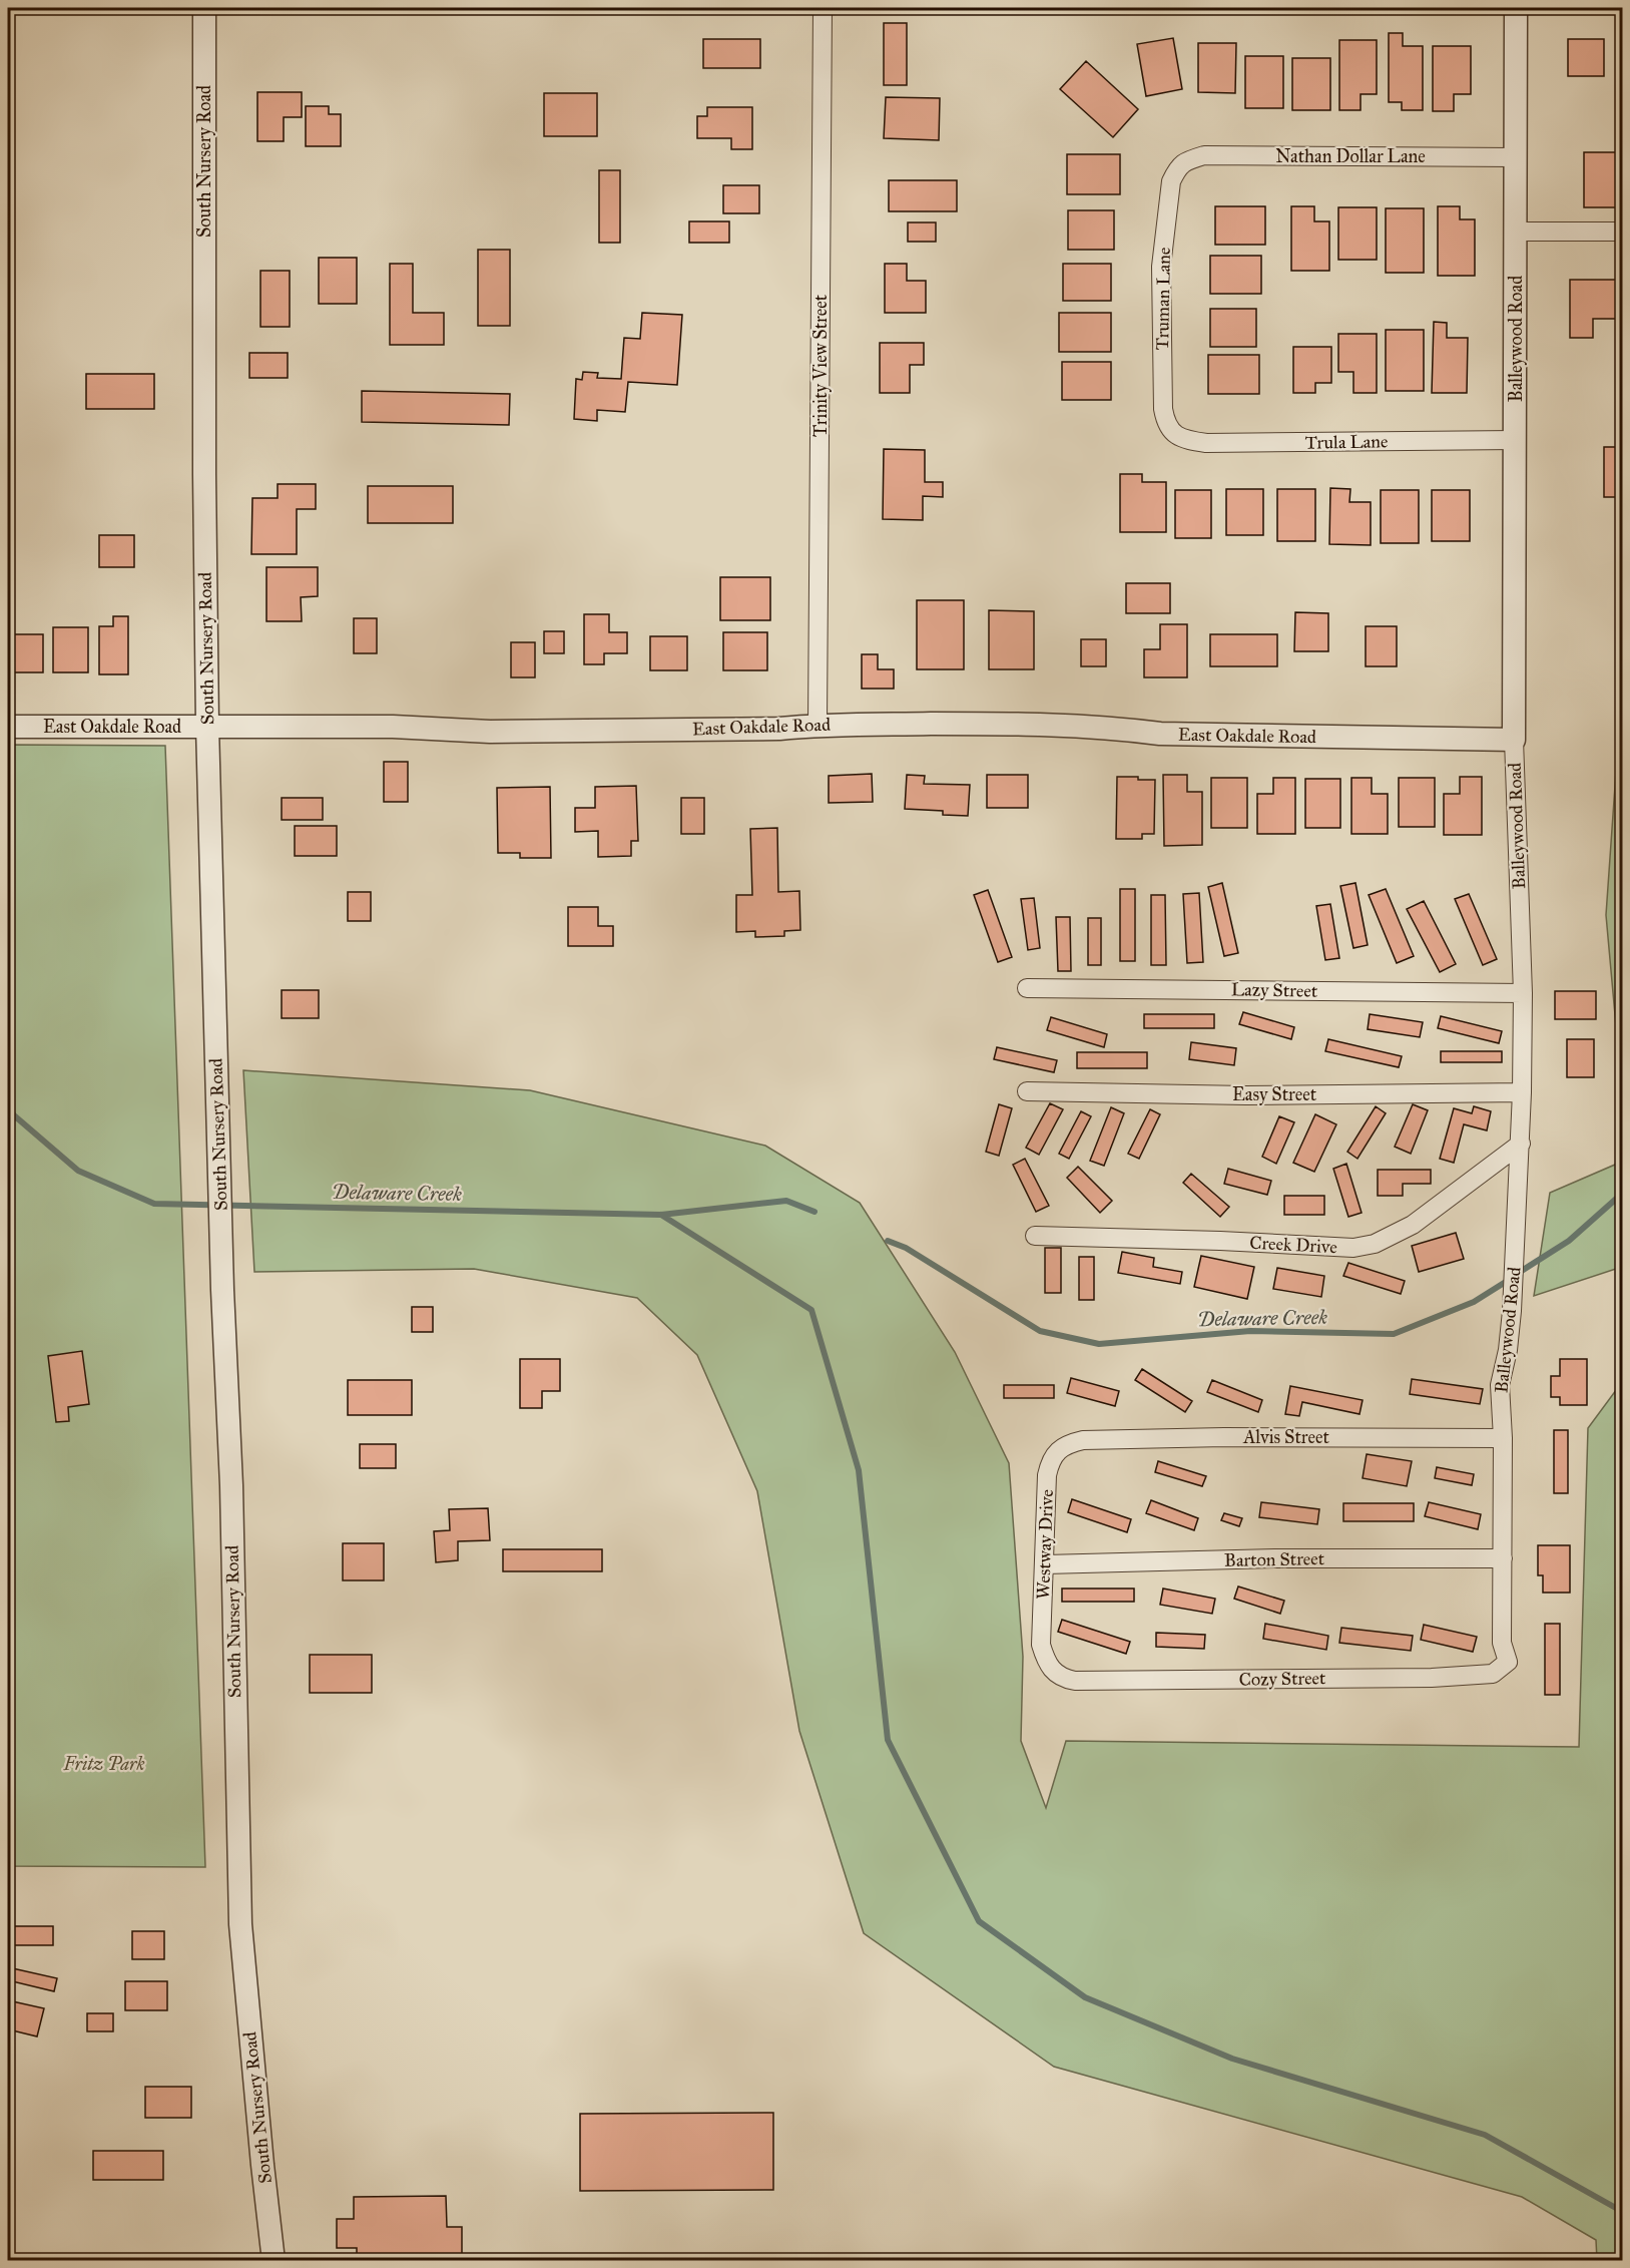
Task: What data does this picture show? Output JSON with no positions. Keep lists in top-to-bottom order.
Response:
{
  "streets": {
    "street": [
      "Nathan Dollar Lane",
      "South Nursery Road",
      "Truman Lane",
      "Balleywood Road",
      "Trinity View Street",
      "Trula Lane",
      "East Oakdale Road",
      "Lazy Street",
      "Easy Street",
      "Creek Drive",
      "Alvis Street",
      "Westway Drive",
      "Barton Street",
      "Cozy Street"
    ]
  },
  "crossings": [
    ["Nathan Dollar Lane", "Truman Lane"],
    ["Nathan Dollar Lane", "Balleywood Road"],
    ["South Nursery Road", "East Oakdale Road"],
    ["Truman Lane", "Trula Lane"],
    ["Balleywood Road", "Trula Lane"],
    ["Balleywood Road", "East Oakdale Road"],
    ["Balleywood Road", "Lazy Street"],
    ["Balleywood Road", "Easy Street"],
    ["Balleywood Road", "Creek Drive"],
    ["Balleywood Road", "Alvis Street"],
    ["Balleywood Road", "Barton Street"],
    ["Balleywood Road", "Cozy Street"],
    ["Trinity View Street", "East Oakdale Road"],
    ["Alvis Street", "Westway Drive"],
    ["Westway Drive", "Barton Street"],
    ["Westway Drive", "Cozy Street"]
  ],
  "water": ["Delaware Creek"],
  "parks": ["Fritz Park"]
}
